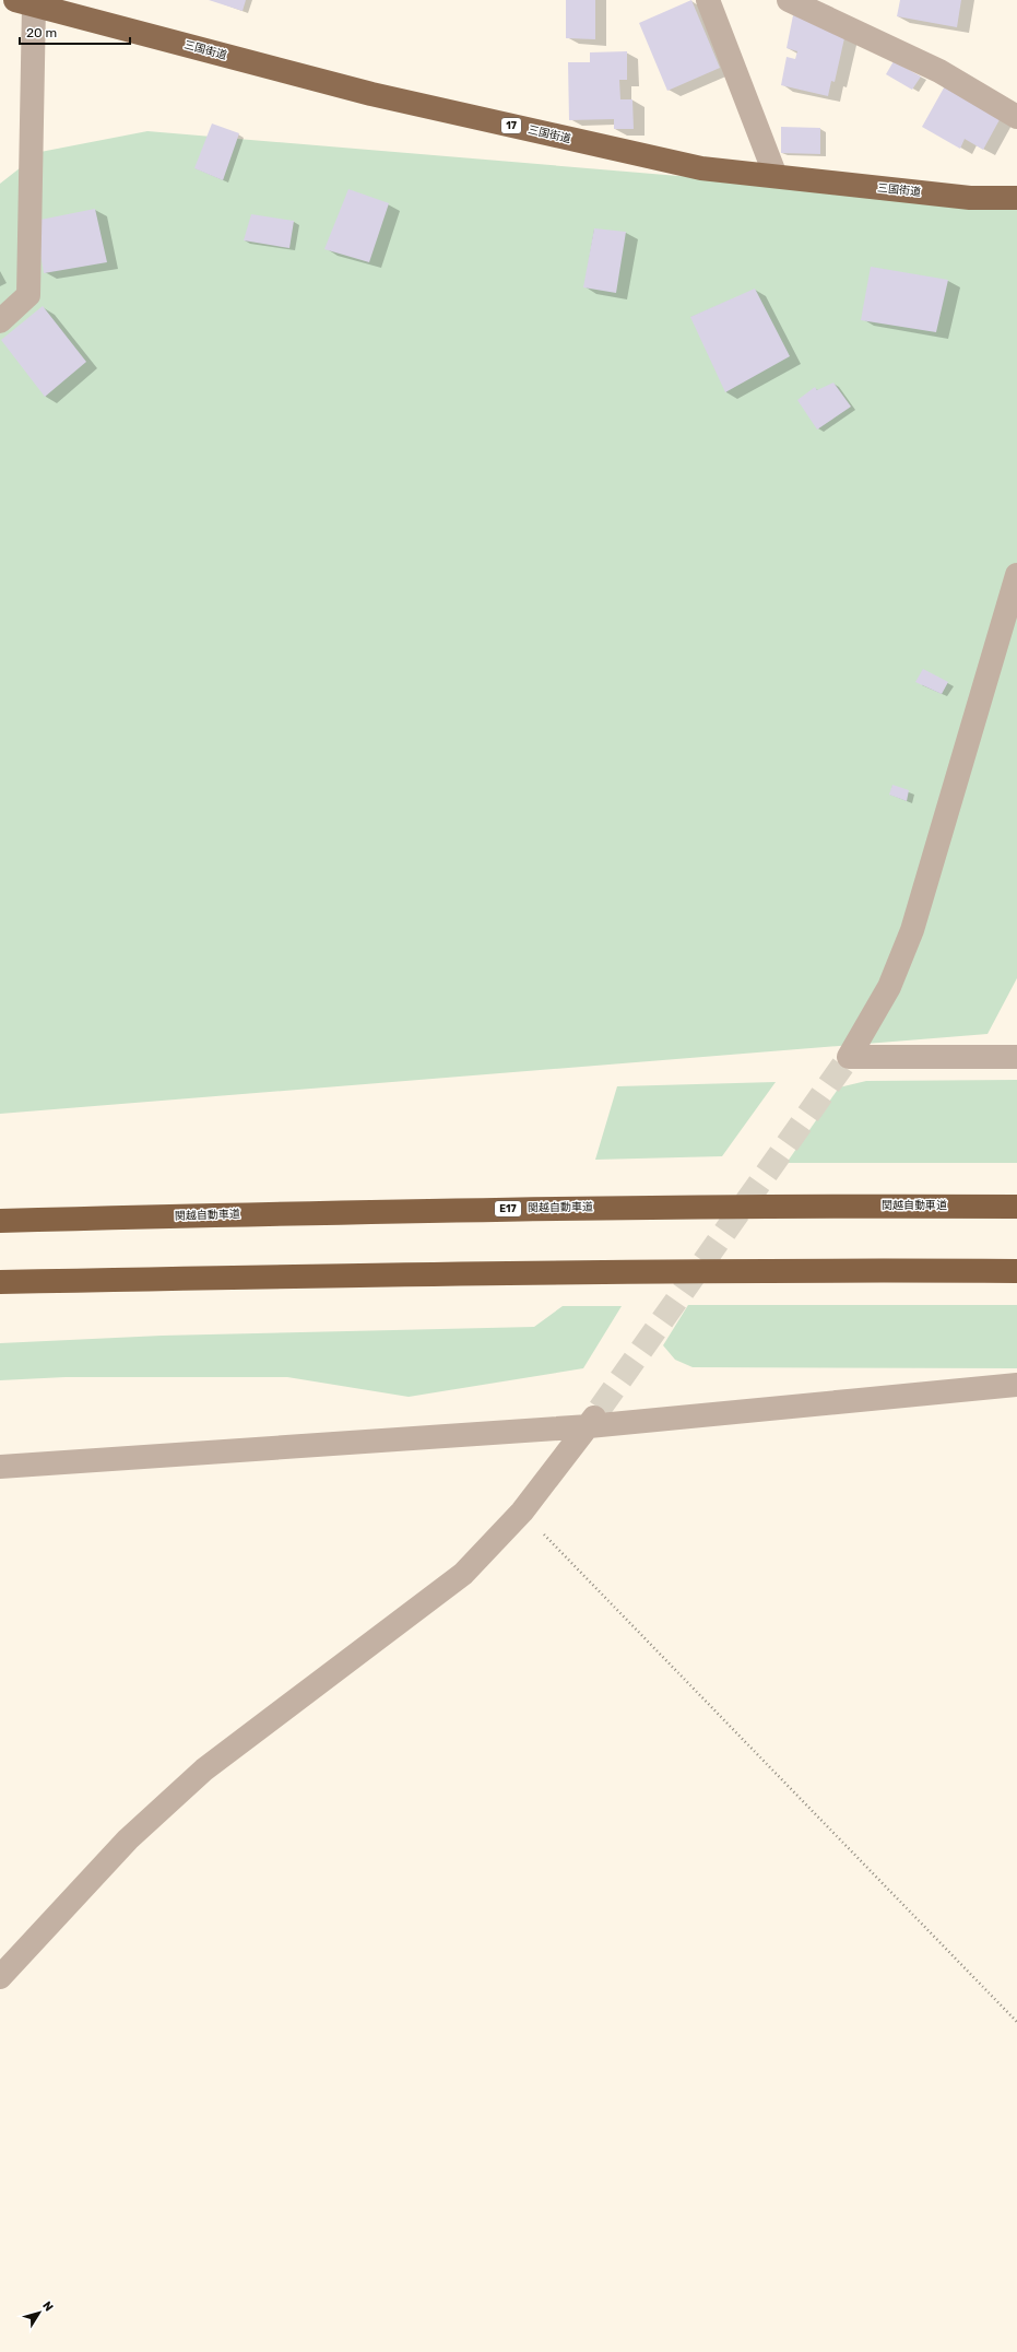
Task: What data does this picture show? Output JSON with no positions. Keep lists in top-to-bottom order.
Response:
{
  "streets": {
    "highway": [
      "三国街道",
      "17",
      "関越自動車道",
      "E17"
    ]
  },
  "scale_bar": "20 m",
  "north": "top right"
}
